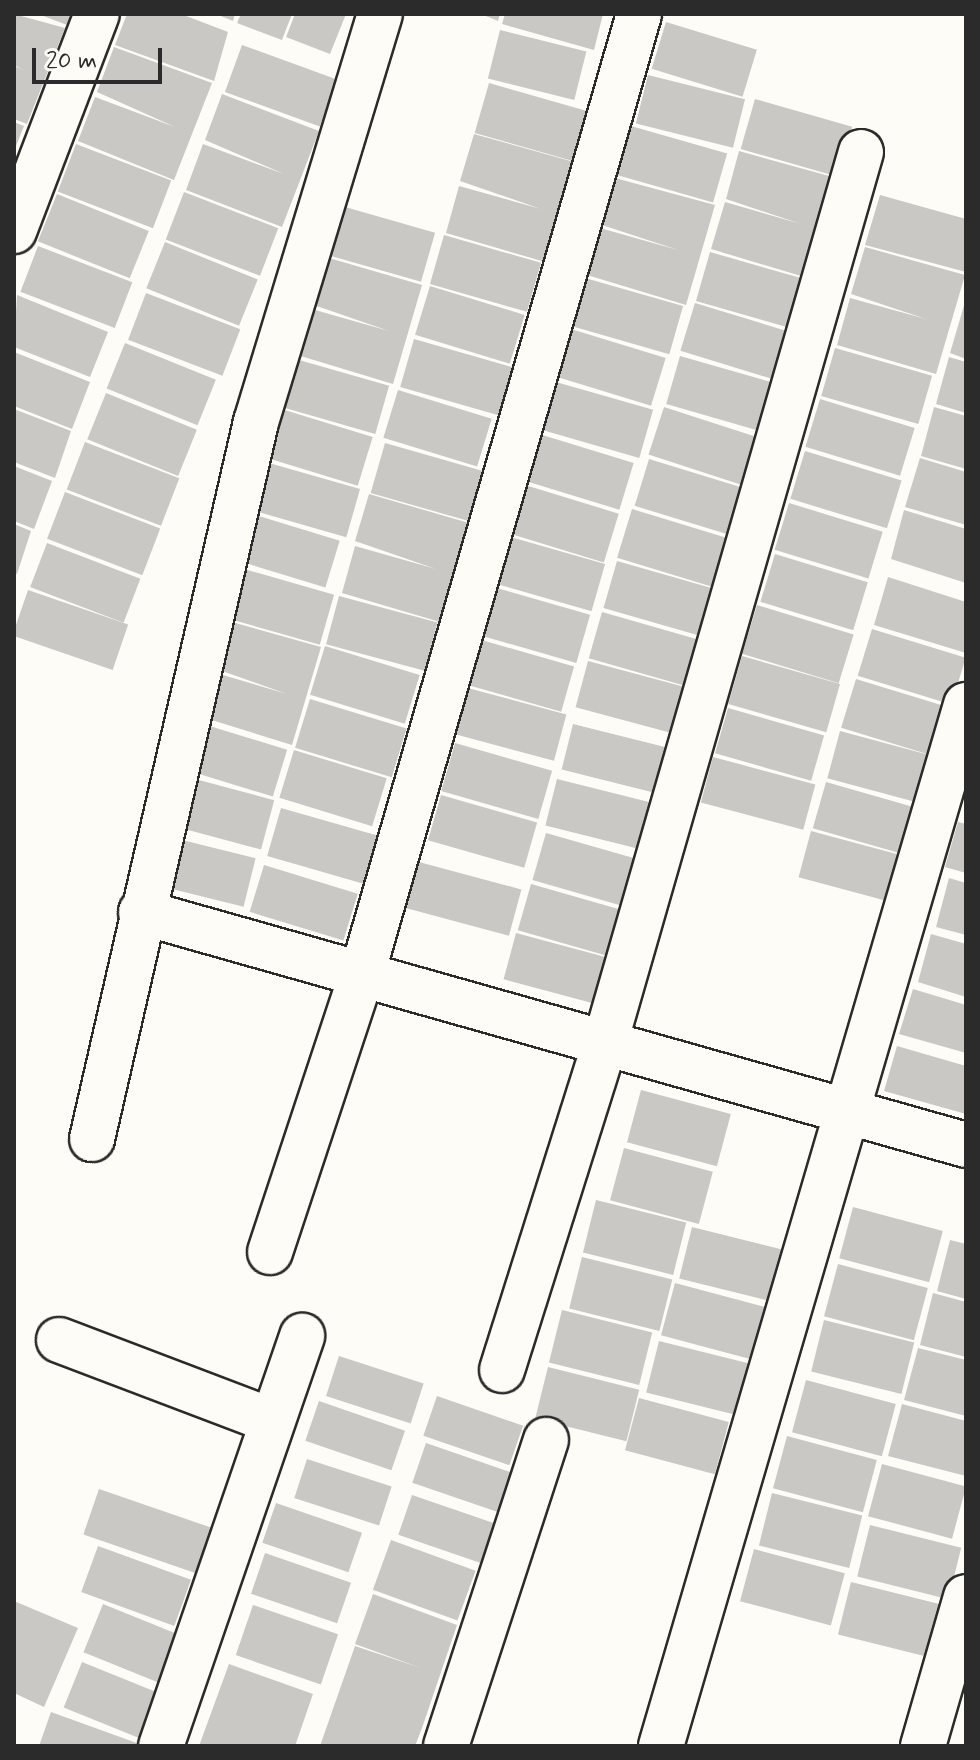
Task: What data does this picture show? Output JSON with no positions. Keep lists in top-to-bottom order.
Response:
{
  "scale_bar": "20 m"
}
